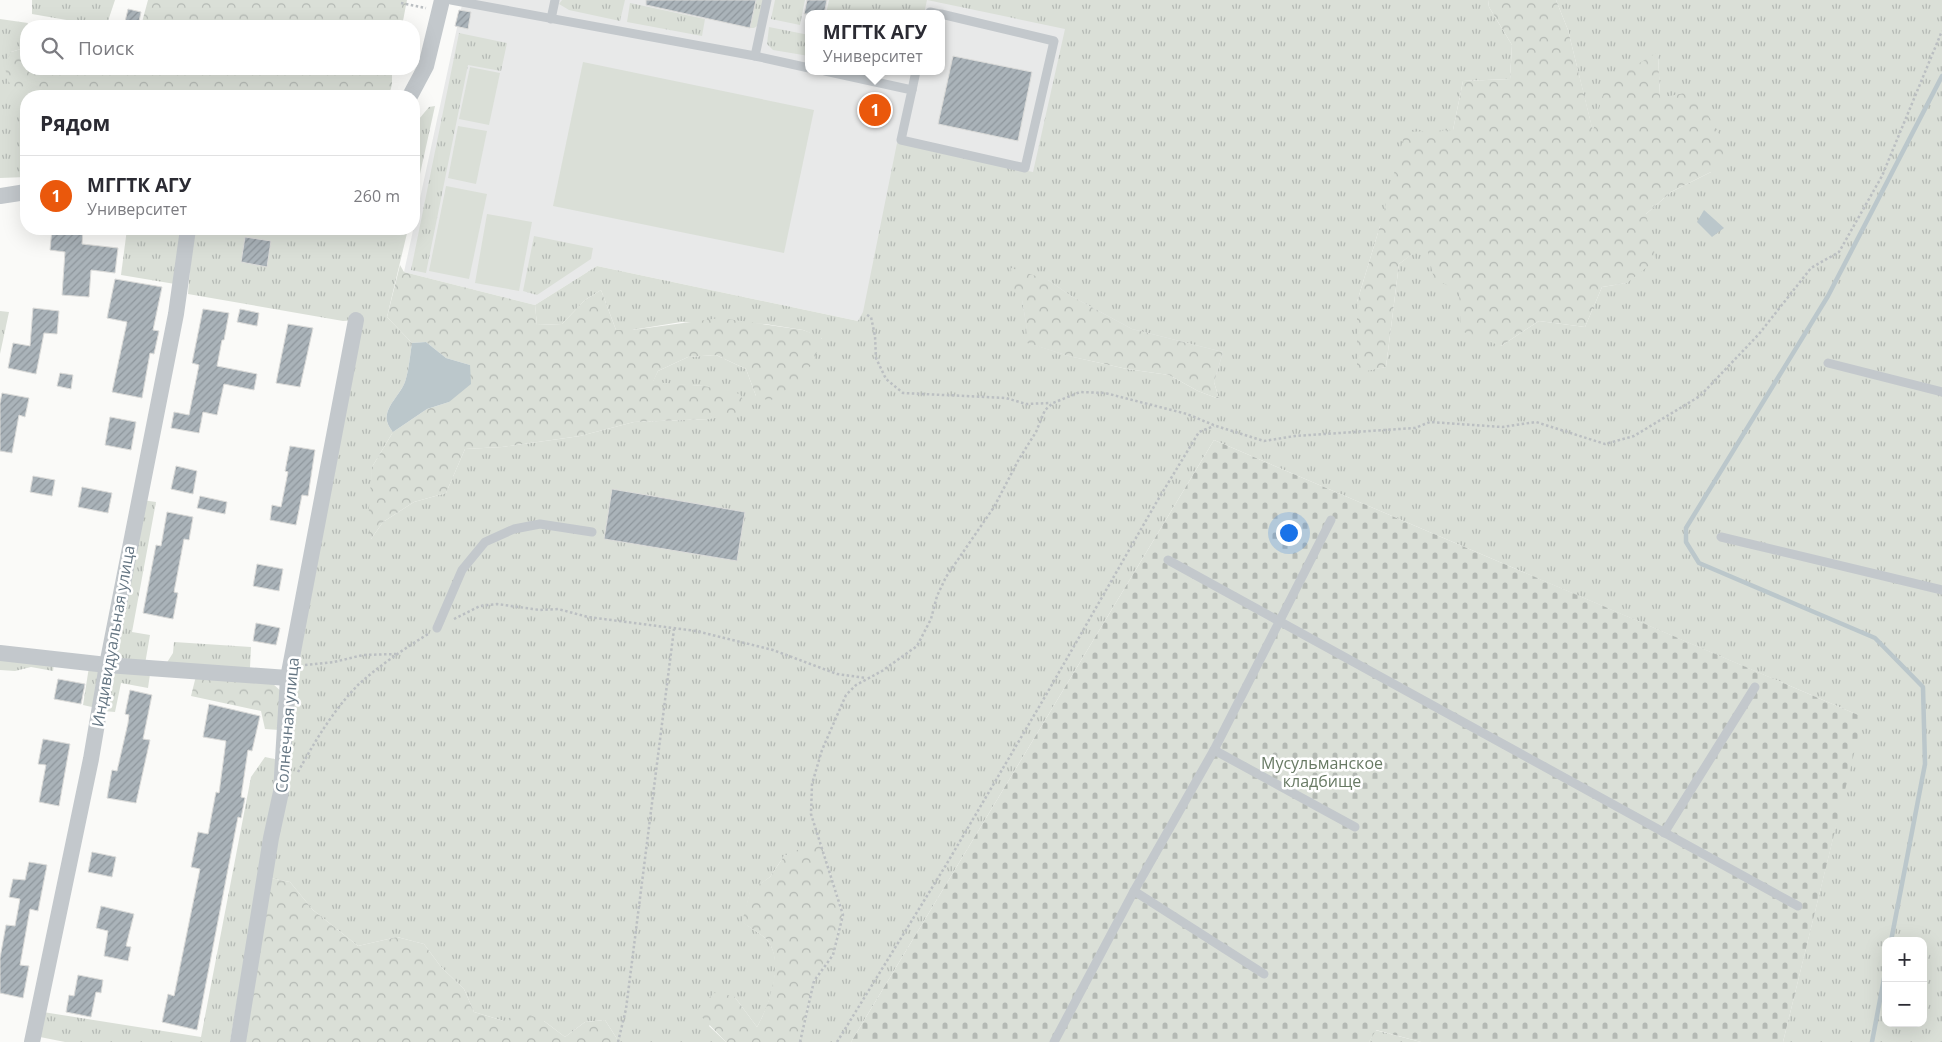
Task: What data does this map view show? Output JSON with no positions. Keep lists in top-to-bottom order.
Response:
{
  "streets": {
    "street": ["Индивидуальная улица", "Солнечная улица"]
  },
  "parks": ["Мусульманское кладбище"],
  "page": {
    "popup": ["МГГТК АГУ", "Университет"],
    "search": "Поиск",
    "heading": "Рядом",
    "pins": "1",
    "list": [
      {
        "mark": "1",
        "name": "МГГТК АГУ",
        "note": "Университет",
        "value": "260 m"
      }
    ],
    "map_buttons": ["+", "−"]
  }
}
